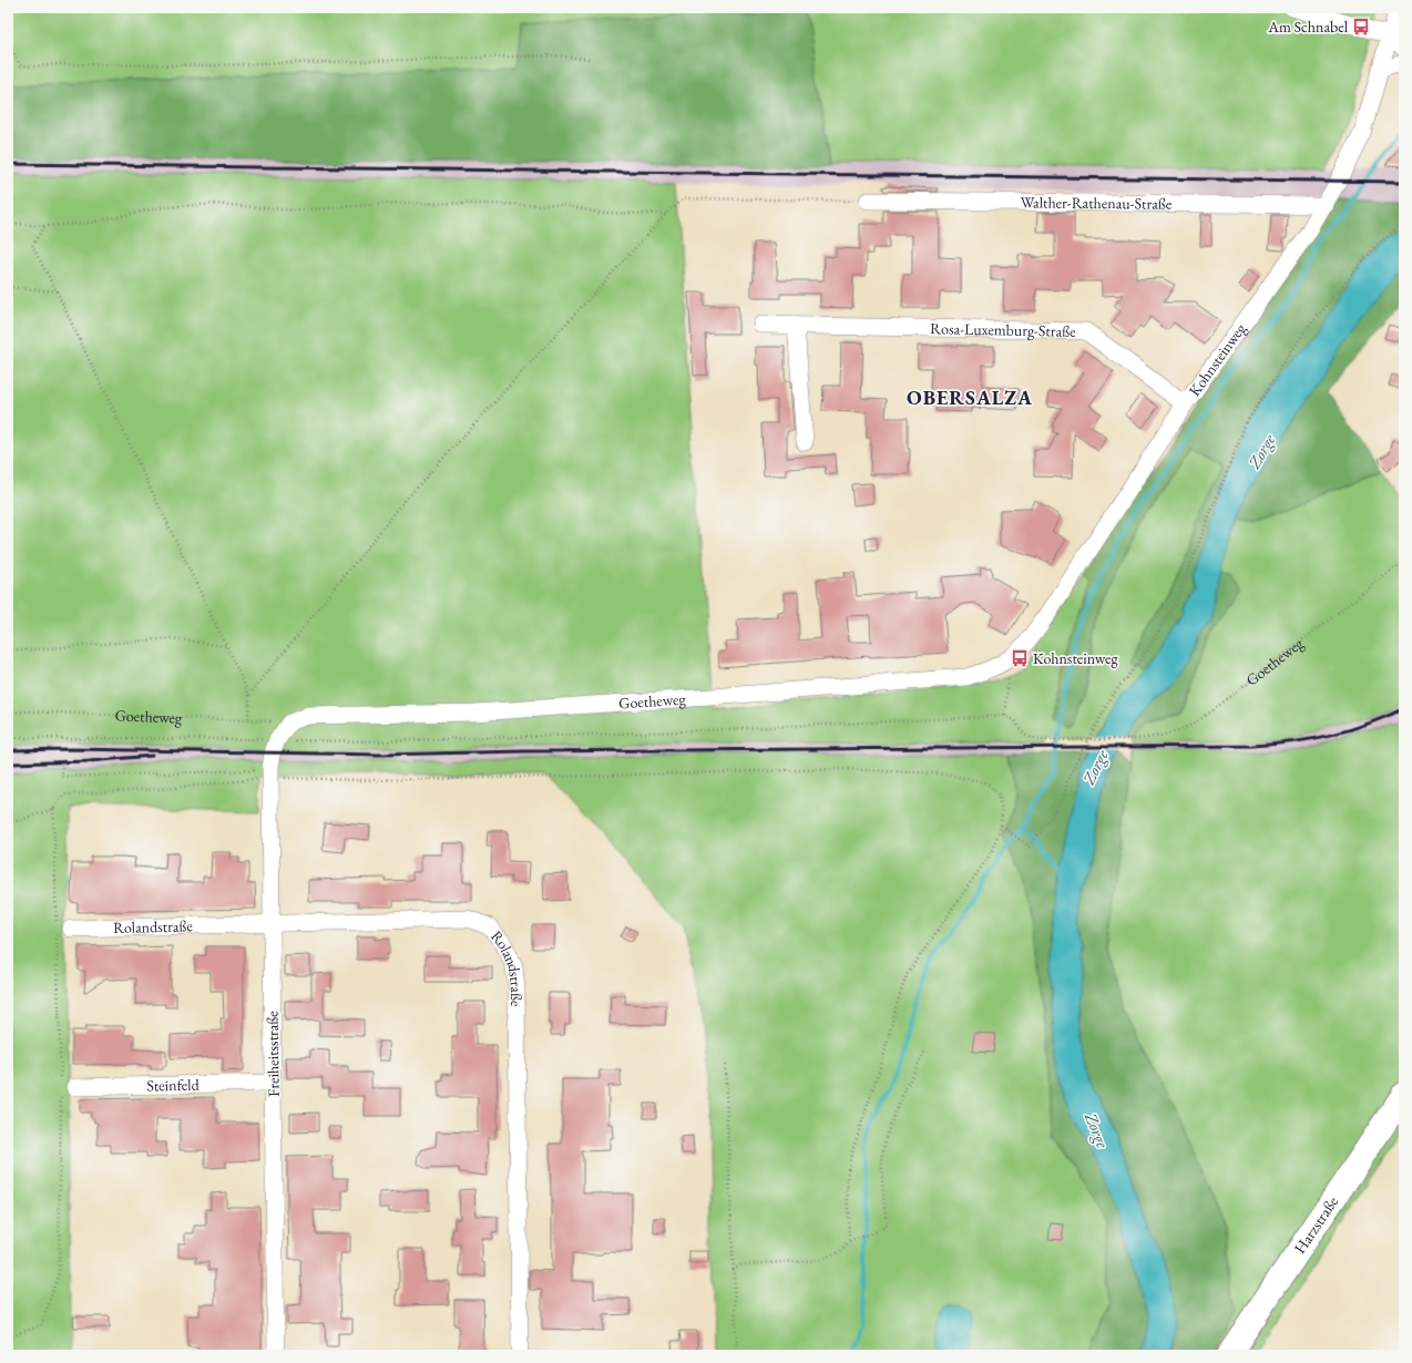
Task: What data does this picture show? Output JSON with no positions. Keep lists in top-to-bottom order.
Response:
{
  "streets": {
    "main road": ["Harzstraße"],
    "street": [
      "Walther-Rathenau-Straße",
      "Rosa-Luxemburg-Straße",
      "Kohnsteinweg",
      "Goetheweg",
      "Rolandstraße",
      "Freiheitsstraße",
      "Steinfeld"
    ]
  },
  "crossings": [
    ["Walther-Rathenau-Straße", "Kohnsteinweg"],
    ["Rosa-Luxemburg-Straße", "Kohnsteinweg"],
    ["Kohnsteinweg", "Goetheweg"],
    ["Rolandstraße", "Freiheitsstraße"],
    ["Freiheitsstraße", "Steinfeld"]
  ],
  "districts": ["OBERSALZA"],
  "water": ["Zorge"],
  "places": {
    "bus stop": ["Am Schnabel", "Kohnsteinweg"]
  }
}
